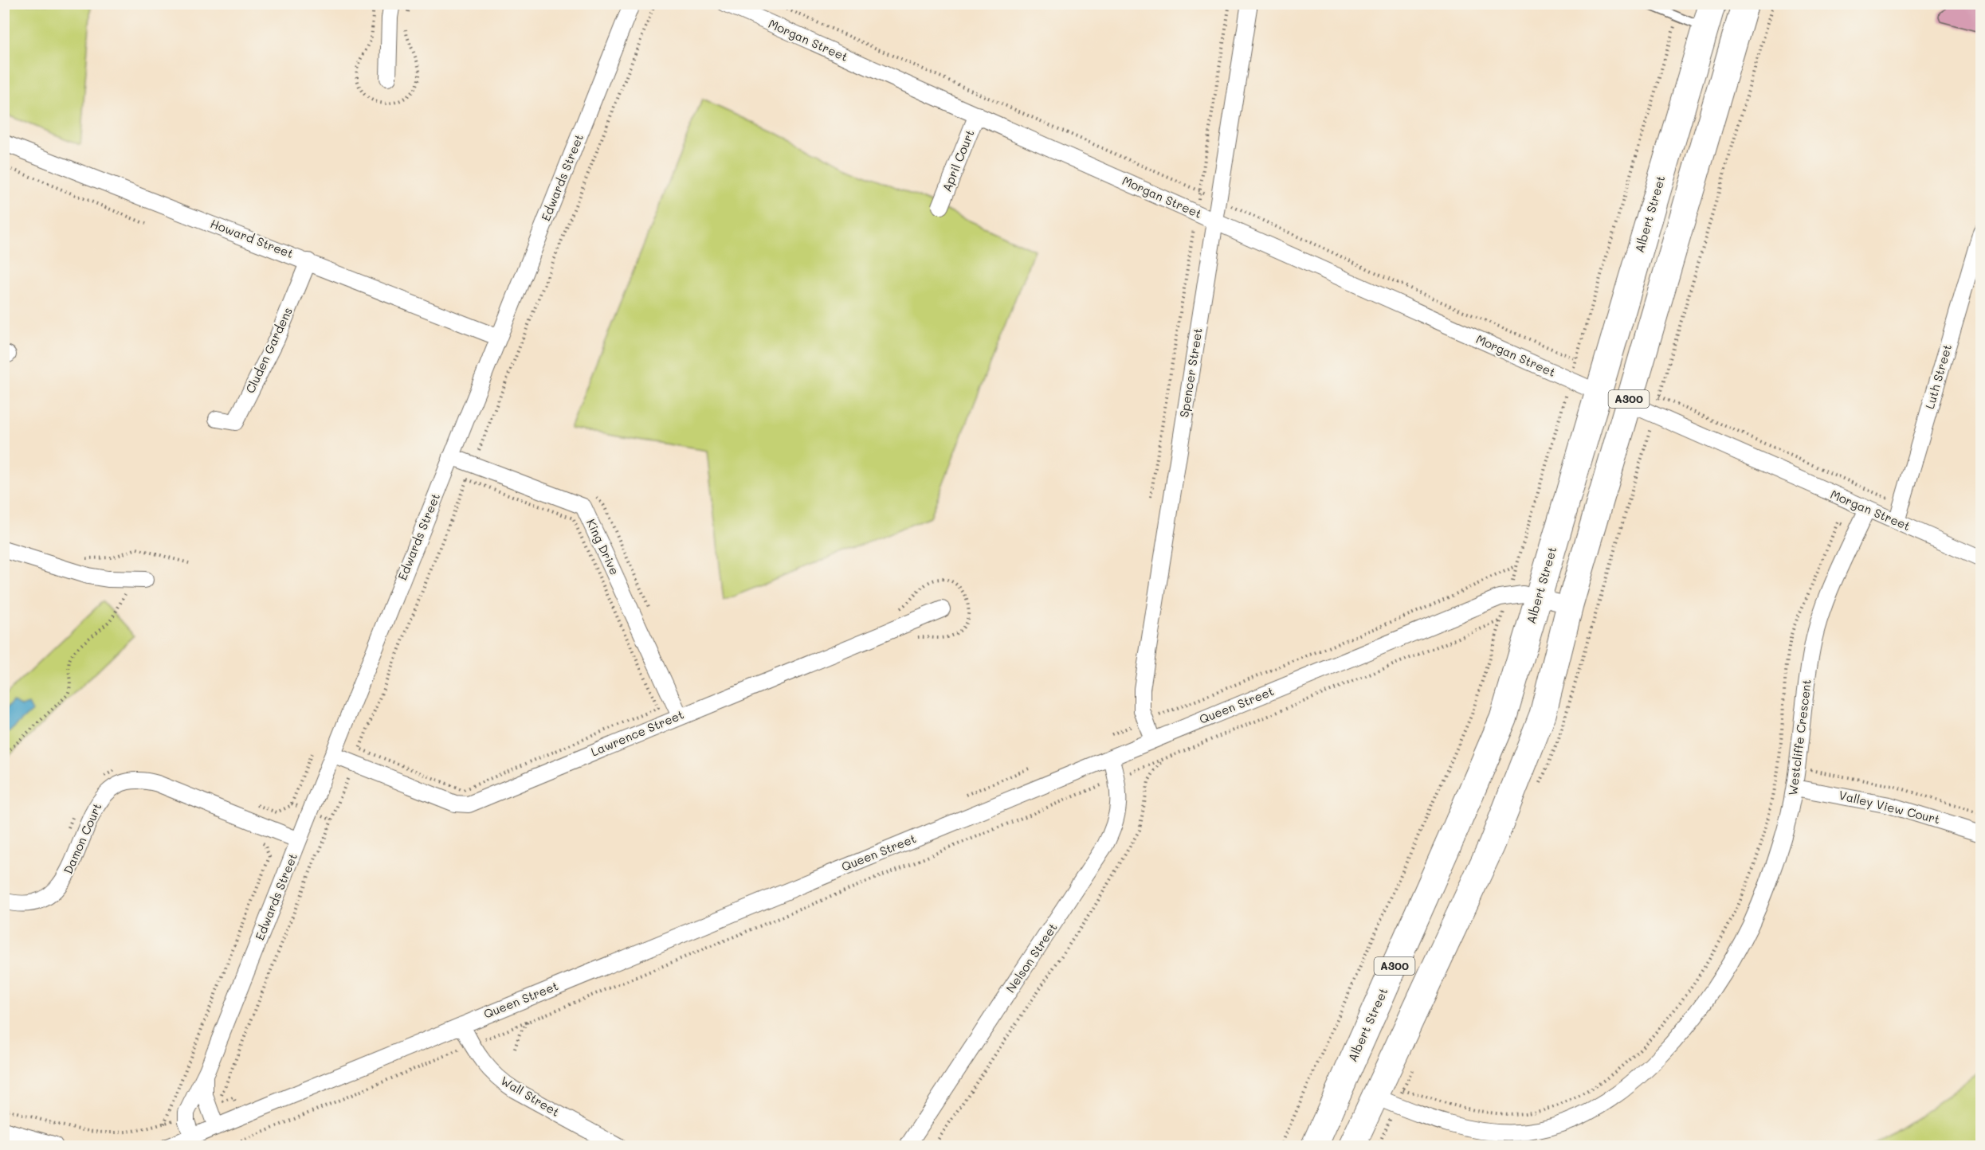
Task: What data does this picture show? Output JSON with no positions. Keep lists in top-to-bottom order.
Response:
{
  "streets": {
    "highway": ["Albert Street", "A300"],
    "street": [
      "Morgan Street",
      "April Court",
      "Edwards Street",
      "Howard Street",
      "Cluden Gardens",
      "Spencer Street",
      "Luth Street",
      "King Drive",
      "Queen Street",
      "Lawrence Street",
      "Westcliffe Crescent",
      "Valley View Court",
      "Damon Court",
      "Nelson Street",
      "Wall Street"
    ]
  },
  "crossings": [
    ["Morgan Street", "April Court"],
    ["Morgan Street", "Albert Street"],
    ["Morgan Street", "Spencer Street"],
    ["Morgan Street", "Luth Street"],
    ["Morgan Street", "A300"],
    ["Morgan Street", "Westcliffe Crescent"],
    ["Edwards Street", "Howard Street"],
    ["Edwards Street", "King Drive"],
    ["Edwards Street", "Queen Street"],
    ["Edwards Street", "Lawrence Street"],
    ["Edwards Street", "Damon Court"],
    ["Albert Street", "Queen Street"],
    ["Howard Street", "Cluden Gardens"],
    ["Spencer Street", "Queen Street"],
    ["A300", "Queen Street"],
    ["A300", "Westcliffe Crescent"],
    ["King Drive", "Lawrence Street"],
    ["Queen Street", "Nelson Street"],
    ["Queen Street", "Wall Street"],
    ["Westcliffe Crescent", "Valley View Court"]
  ]
}
